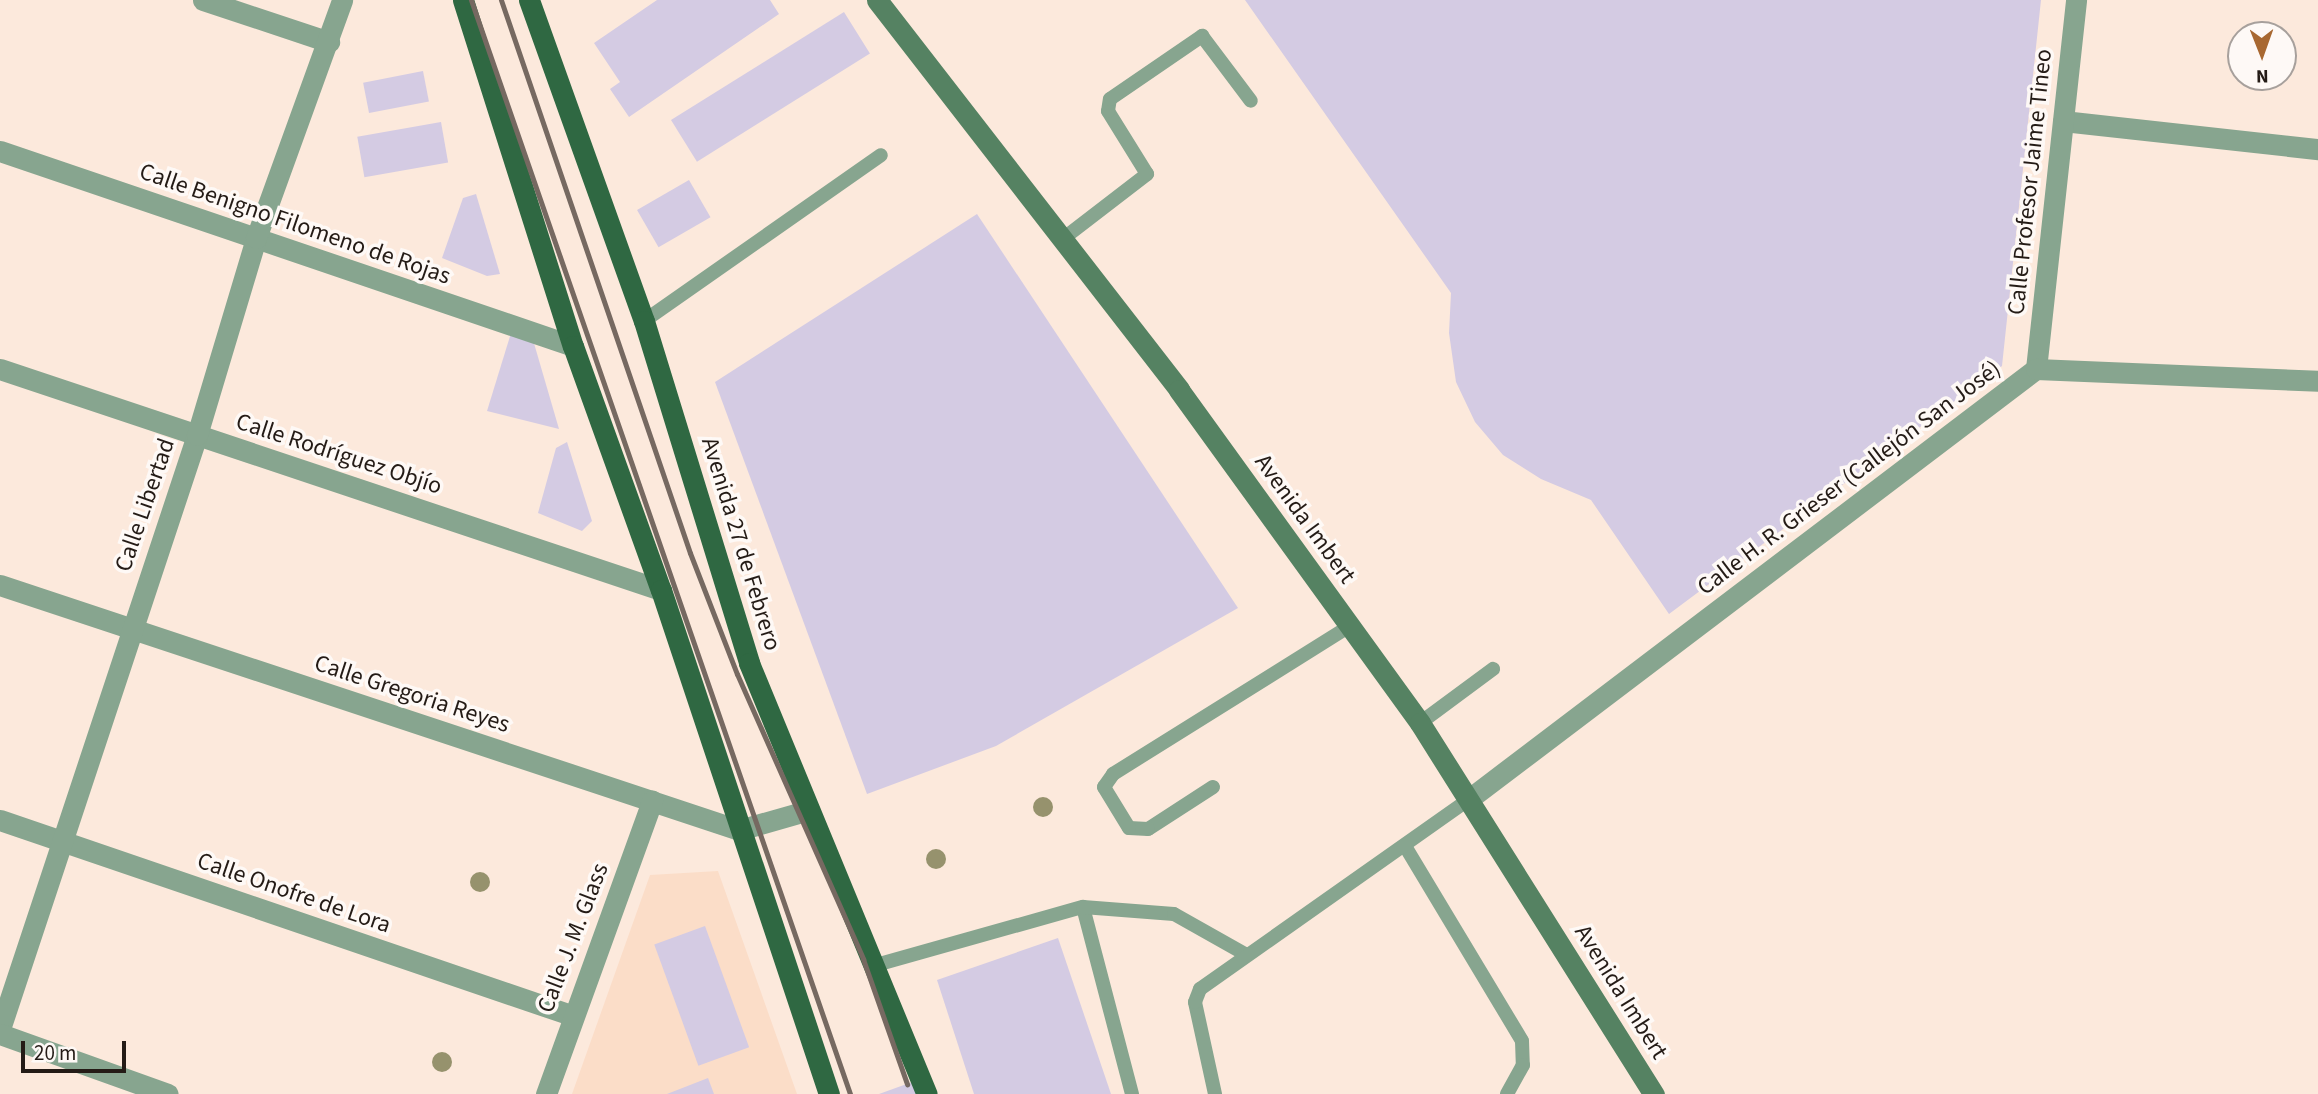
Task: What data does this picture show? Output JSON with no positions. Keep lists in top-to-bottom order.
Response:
{
  "streets": {
    "main road": ["Avenida Imbert", "Avenida 27 de Febrero"],
    "street": [
      "Calle Profesor Jaime Tineo",
      "Calle Benigno Filomeno de Rojas",
      "Calle Rodríguez Objío",
      "Calle H. R. Grieser (Callejón San José)",
      "Calle Libertad",
      "Calle Gregoria Reyes",
      "Calle Onofre de Lora",
      "Calle J. M. Glass"
    ]
  },
  "crossings": [
    ["Calle Profesor Jaime Tineo", "Calle H. R. Grieser (Callejón San José)"],
    ["Calle Benigno Filomeno de Rojas", "Calle Libertad"],
    ["Calle Rodríguez Objío", "Calle Libertad"],
    ["Calle H. R. Grieser (Callejón San José)", "Avenida Imbert"],
    ["Calle Libertad", "Calle Gregoria Reyes"],
    ["Calle Libertad", "Calle Onofre de Lora"],
    ["Calle Gregoria Reyes", "Calle J. M. Glass"],
    ["Calle Onofre de Lora", "Calle J. M. Glass"]
  ],
  "scale_bar": "20 m",
  "north": "bottom"
}
